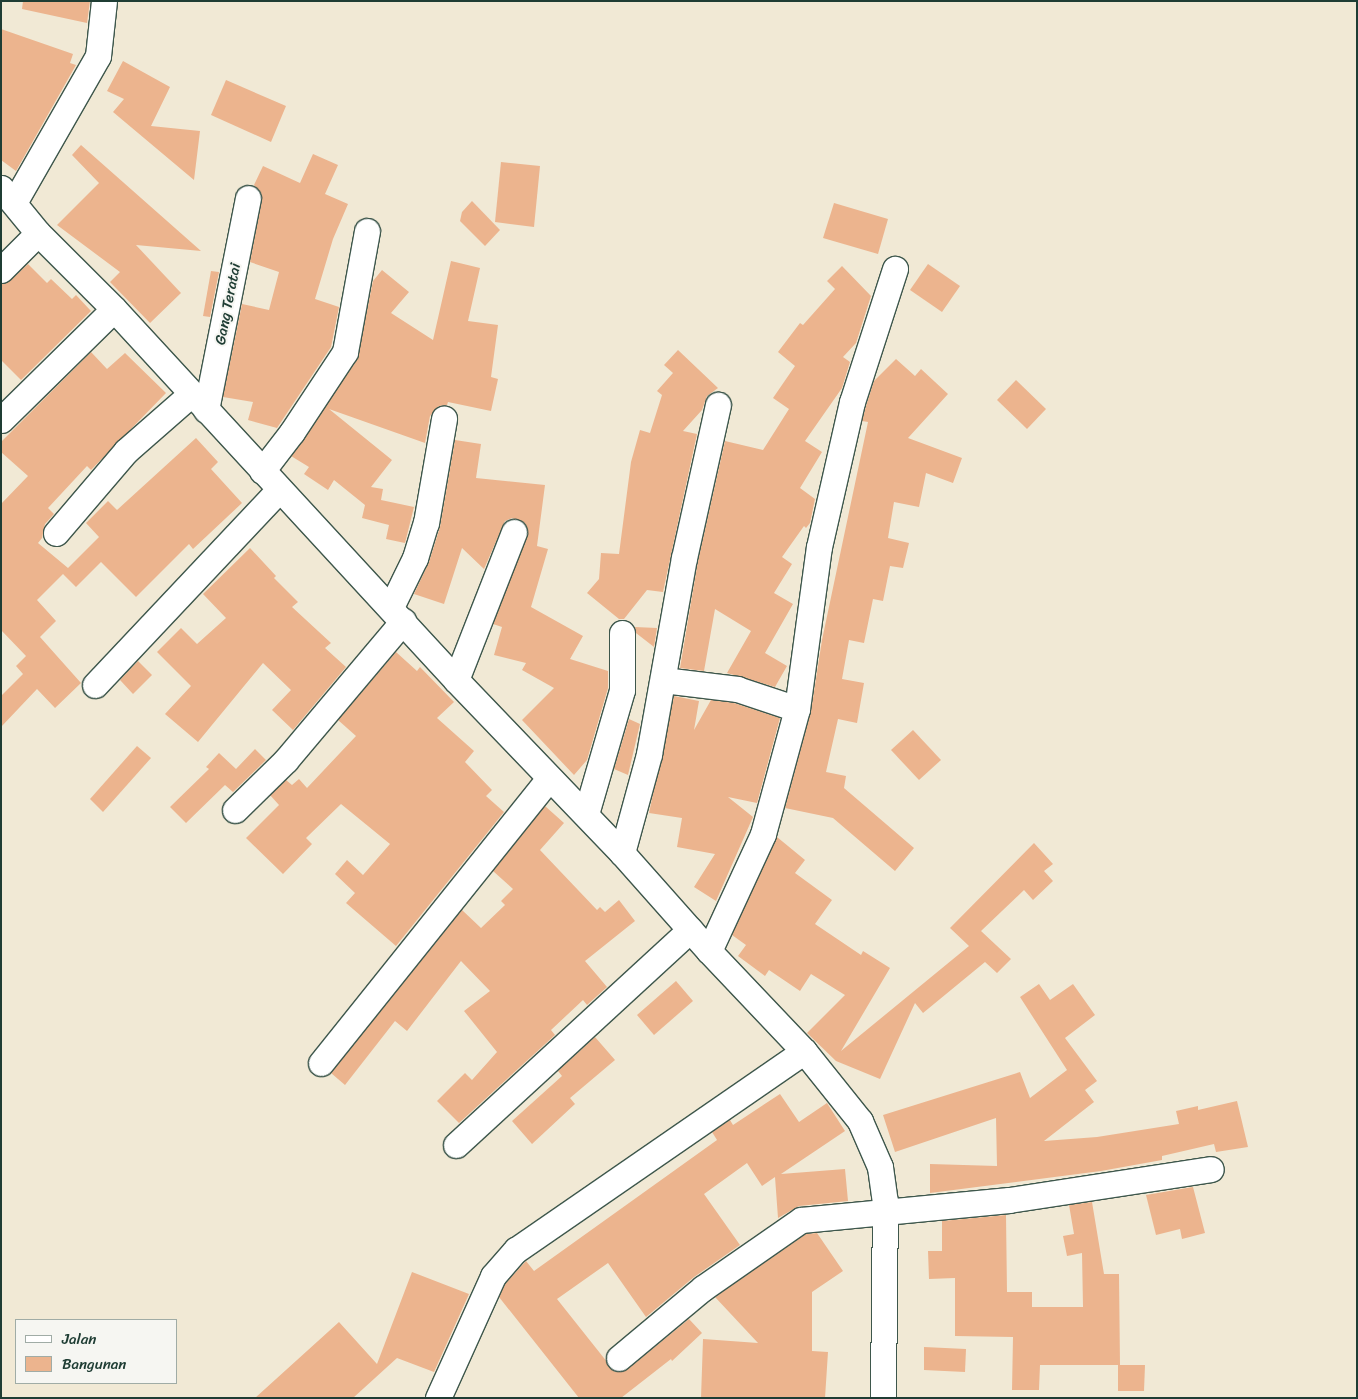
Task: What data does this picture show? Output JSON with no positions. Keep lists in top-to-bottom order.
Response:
{
  "streets": {
    "street": ["Gang Teratai"]
  },
  "legend": ["Jalan", "Bangunan"]
}
